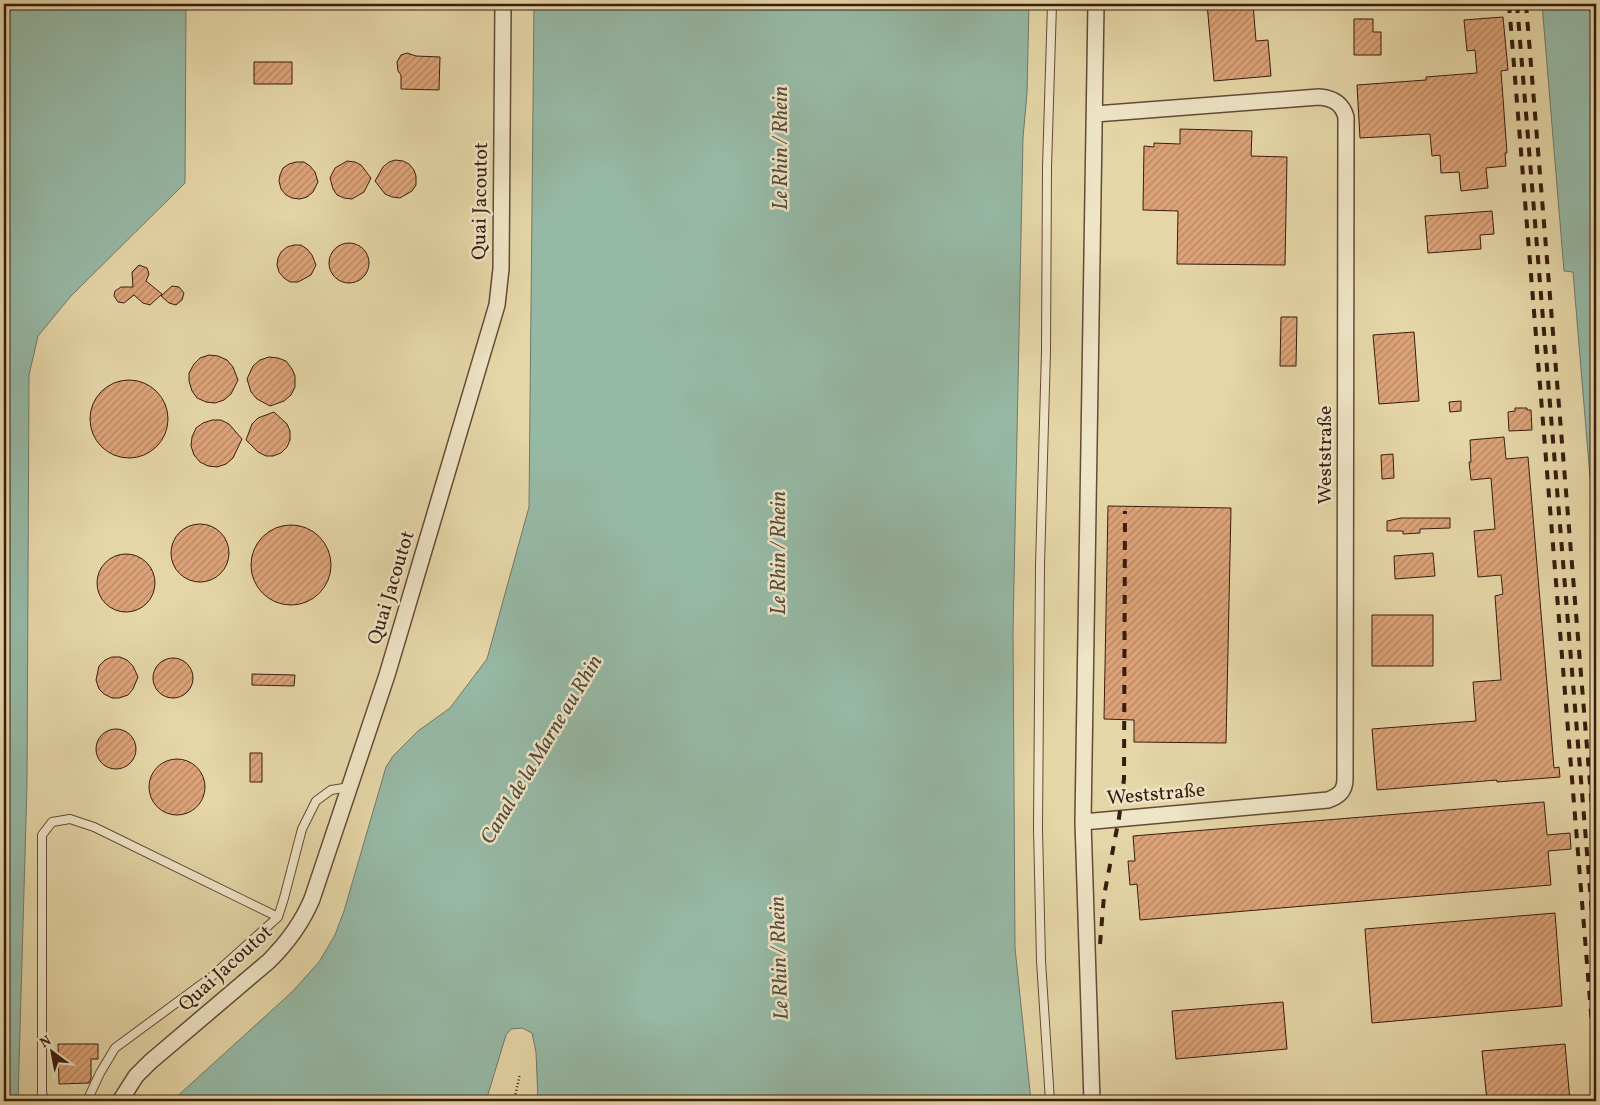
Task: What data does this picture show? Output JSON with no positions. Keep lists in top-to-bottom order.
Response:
{
  "streets": {
    "street": ["Quai Jacoutot", "Weststraße"]
  },
  "water": ["Le Rhin / Rhein", "Canal de la Marne au Rhin"],
  "north": "top left"
}
